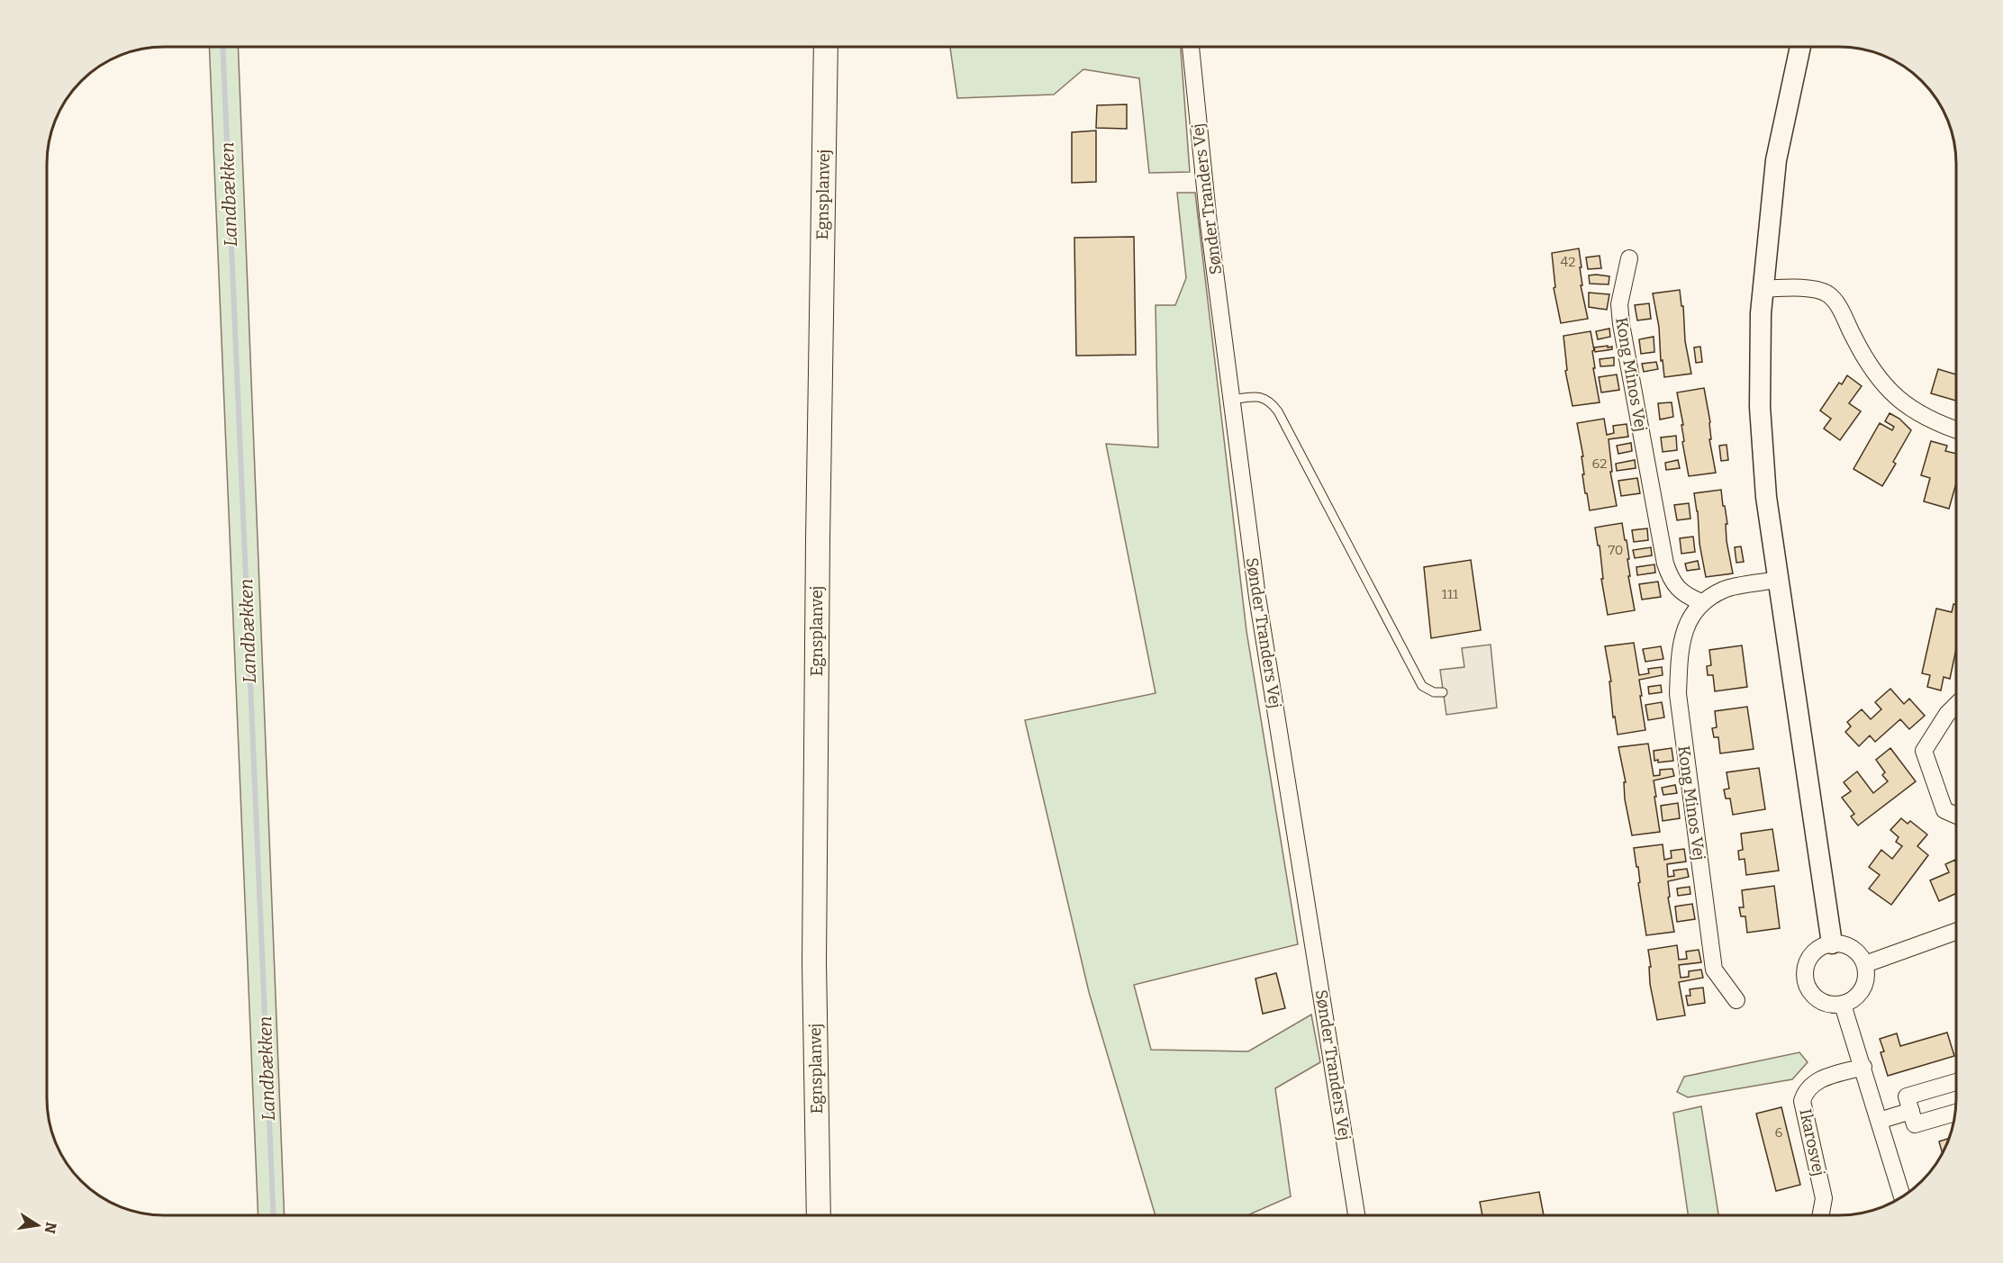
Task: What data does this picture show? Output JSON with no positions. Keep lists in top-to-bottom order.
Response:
{
  "streets": {
    "main road": ["Egnsplanvej"],
    "street": ["Sønder Tranders Vej", "Kong Minos Vej", "Ikarosvej"]
  },
  "water": ["Landbækken"],
  "house_numbers": [
    "42",
    "62",
    "70",
    "111",
    "6"
  ],
  "north": "right"
}
